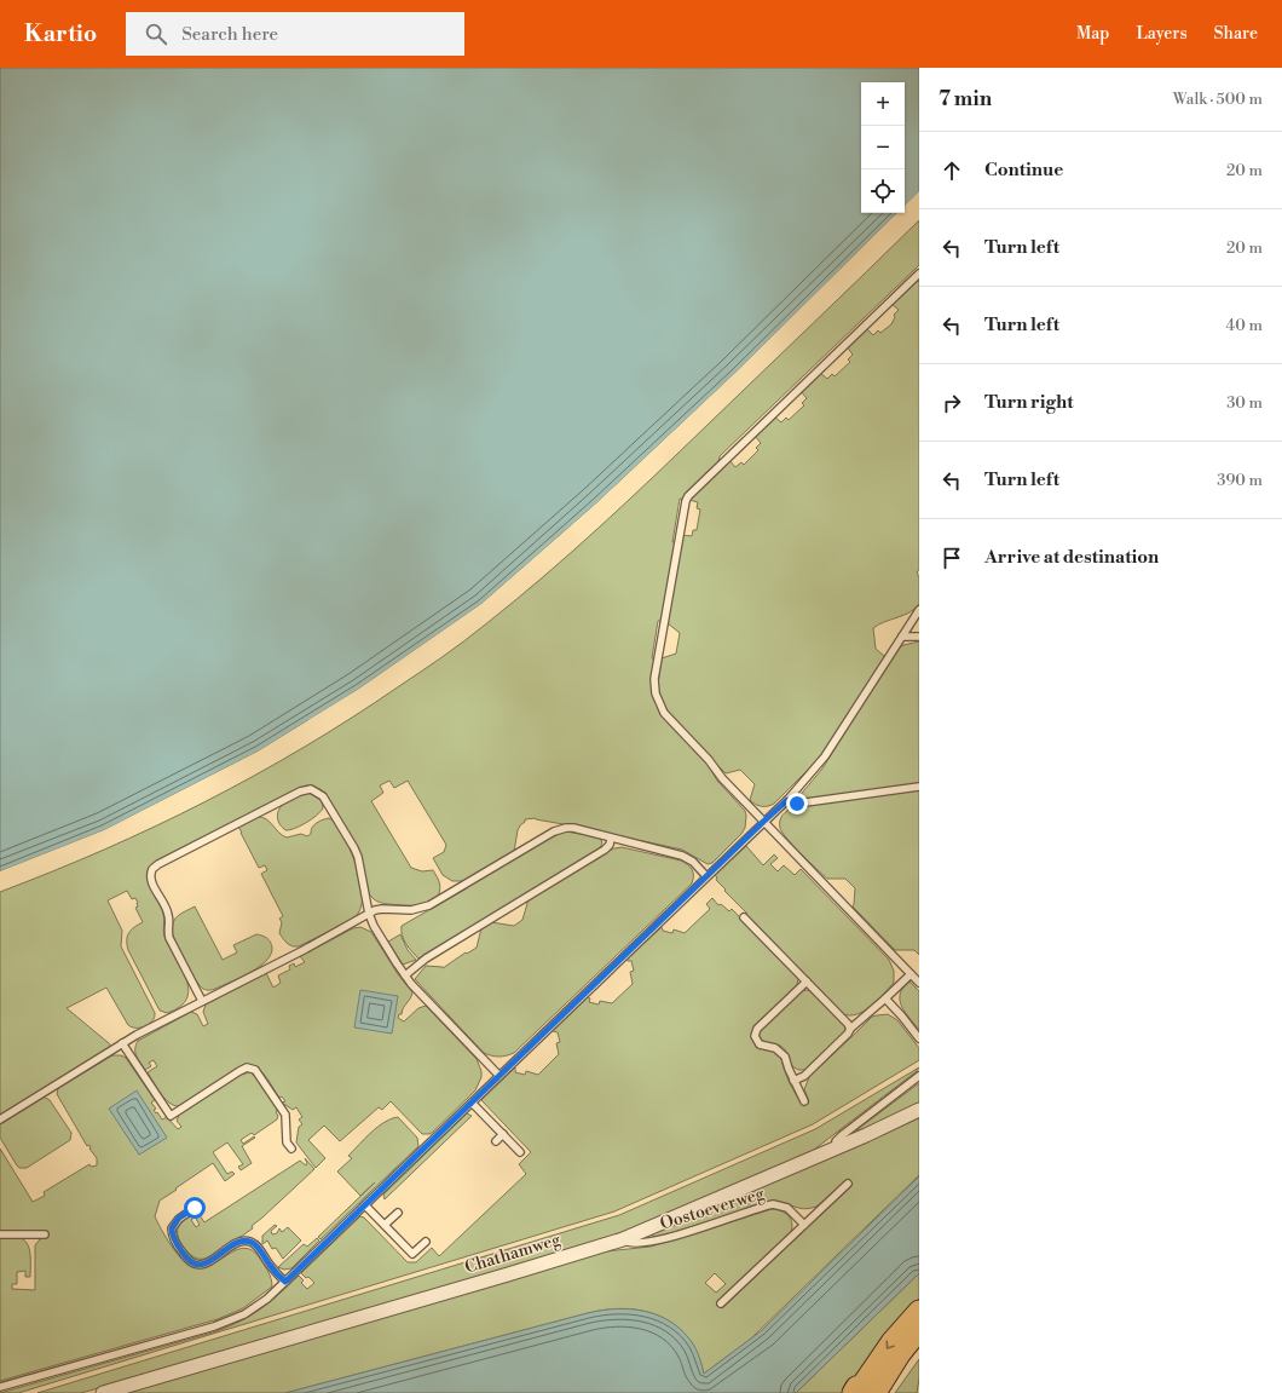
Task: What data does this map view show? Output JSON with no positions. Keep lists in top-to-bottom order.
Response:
{
  "streets": {
    "street": ["Chathamweg"],
    "lane": ["Oostoeverweg"]
  },
  "crossings": [
    ["Oostoeverweg", "Chathamweg"]
  ],
  "page": {
    "header": "Kartio",
    "search": "Search here",
    "nav": ["Map", "Layers", "Share"],
    "heading": ["7 min", "Walk · 500 m"],
    "map_buttons": ["+", "−"],
    "list": [
      ["Continue", "20 m"],
      ["Turn left", "20 m"],
      ["Turn left", "40 m"],
      ["Turn right", "30 m"],
      ["Turn left", "390 m"],
      "Arrive at destination"
    ]
  }
}
